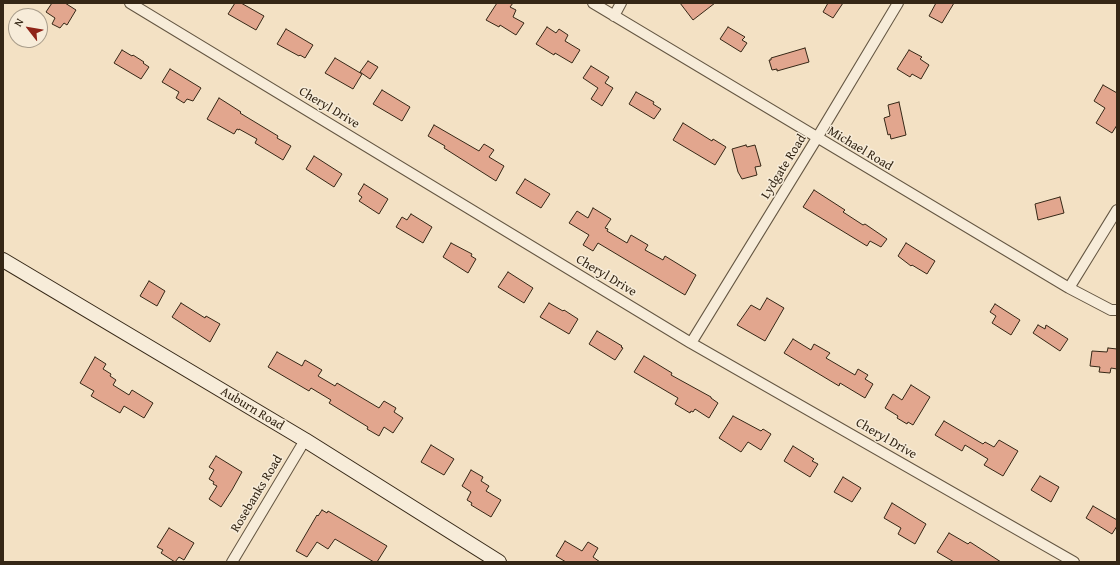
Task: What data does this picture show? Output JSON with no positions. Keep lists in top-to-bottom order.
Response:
{
  "streets": {
    "street": [
      "Cheryl Drive",
      "Michael Road",
      "Lydgate Road",
      "Auburn Road",
      "Rosebanks Road"
    ]
  },
  "crossings": [
    ["Cheryl Drive", "Lydgate Road"],
    ["Michael Road", "Lydgate Road"],
    ["Auburn Road", "Rosebanks Road"]
  ],
  "north": "top left"
}
